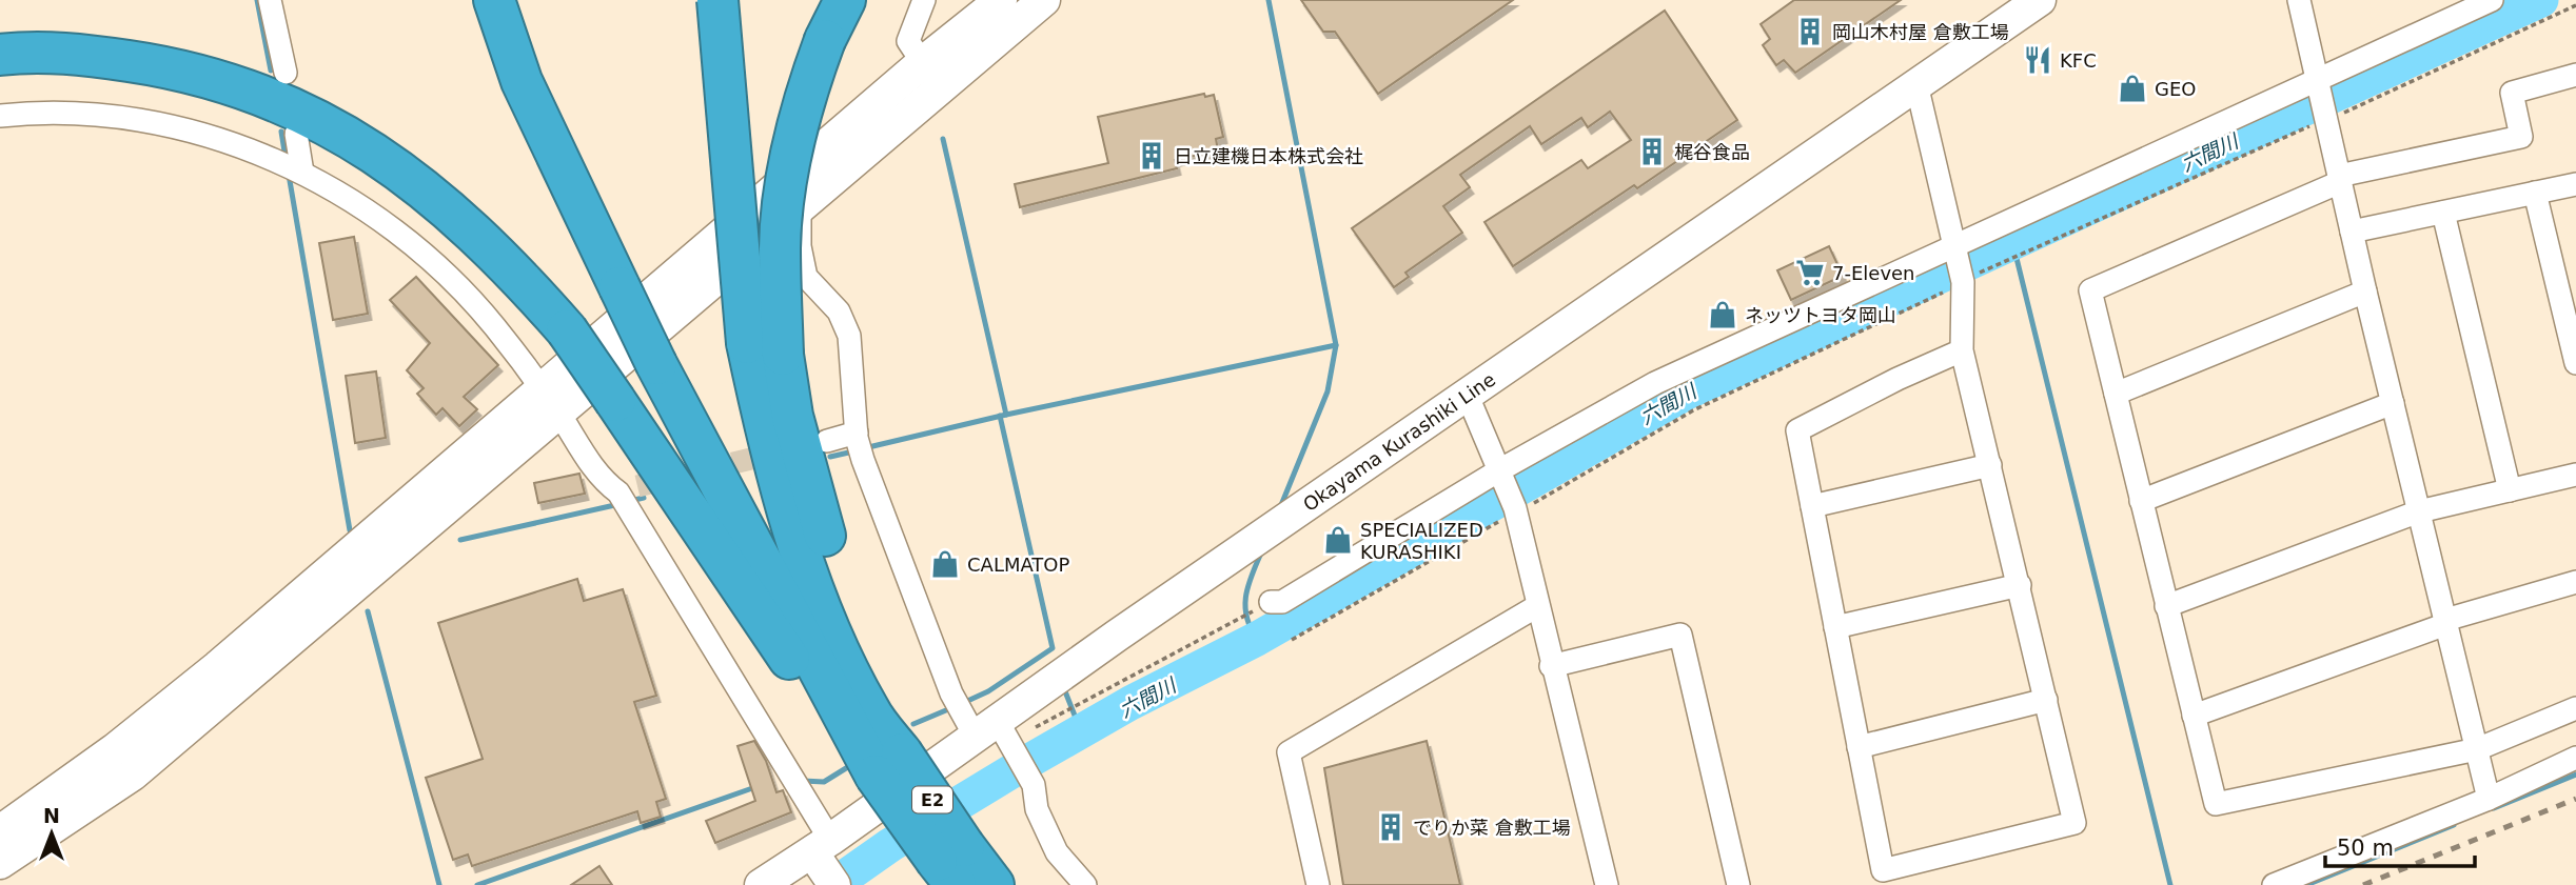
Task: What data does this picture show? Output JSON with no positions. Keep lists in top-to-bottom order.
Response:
{
  "streets": {
    "highway": ["E2"],
    "street": ["Okayama Kurashiki Line"]
  },
  "water": ["六間川"],
  "places": {
    "building": [
      "岡山木村屋 倉敷工場",
      "梶谷食品",
      "日立建機日本株式会社",
      "でりか菜 倉敷工場"
    ],
    "restaurant": ["KFC"],
    "shop": [
      "GEO",
      "ネッツトヨタ岡山",
      "SPECIALIZED KURASHIKI",
      "CALMATOP"
    ],
    "supermarket": ["7-Eleven"]
  },
  "scale_bar": "50 m",
  "north": "top"
}
